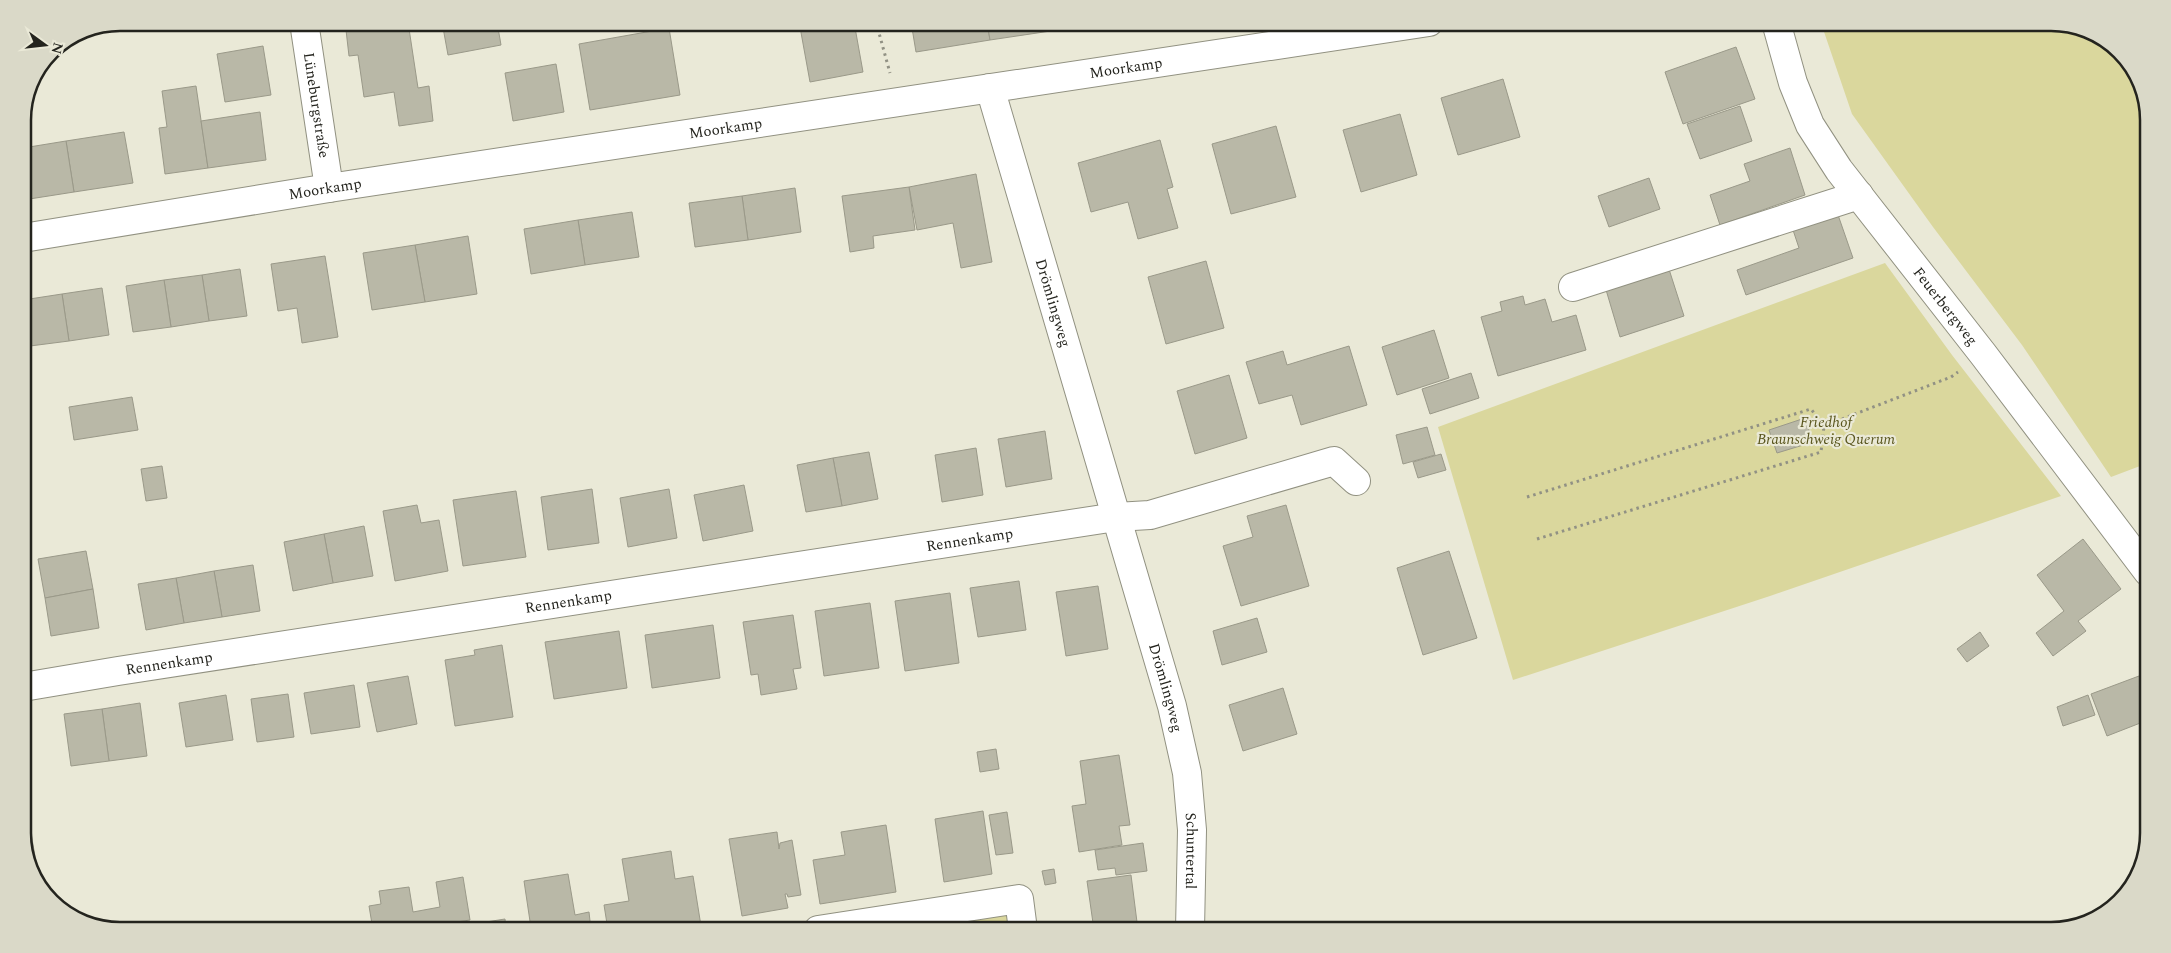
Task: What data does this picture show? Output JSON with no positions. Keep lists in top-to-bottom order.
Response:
{
  "streets": {
    "street": [
      "Moorkamp",
      "Lüneburgstraße",
      "Drömlingweg",
      "Feuerbergweg",
      "Rennenkamp",
      "Schuntertal"
    ]
  },
  "crossings": [
    ["Moorkamp", "Lüneburgstraße"],
    ["Moorkamp", "Drömlingweg"],
    ["Drömlingweg", "Rennenkamp"],
    ["Drömlingweg", "Schuntertal"]
  ],
  "parks": ["Friedhof Braunschweig Querum"],
  "north": "right"
}
